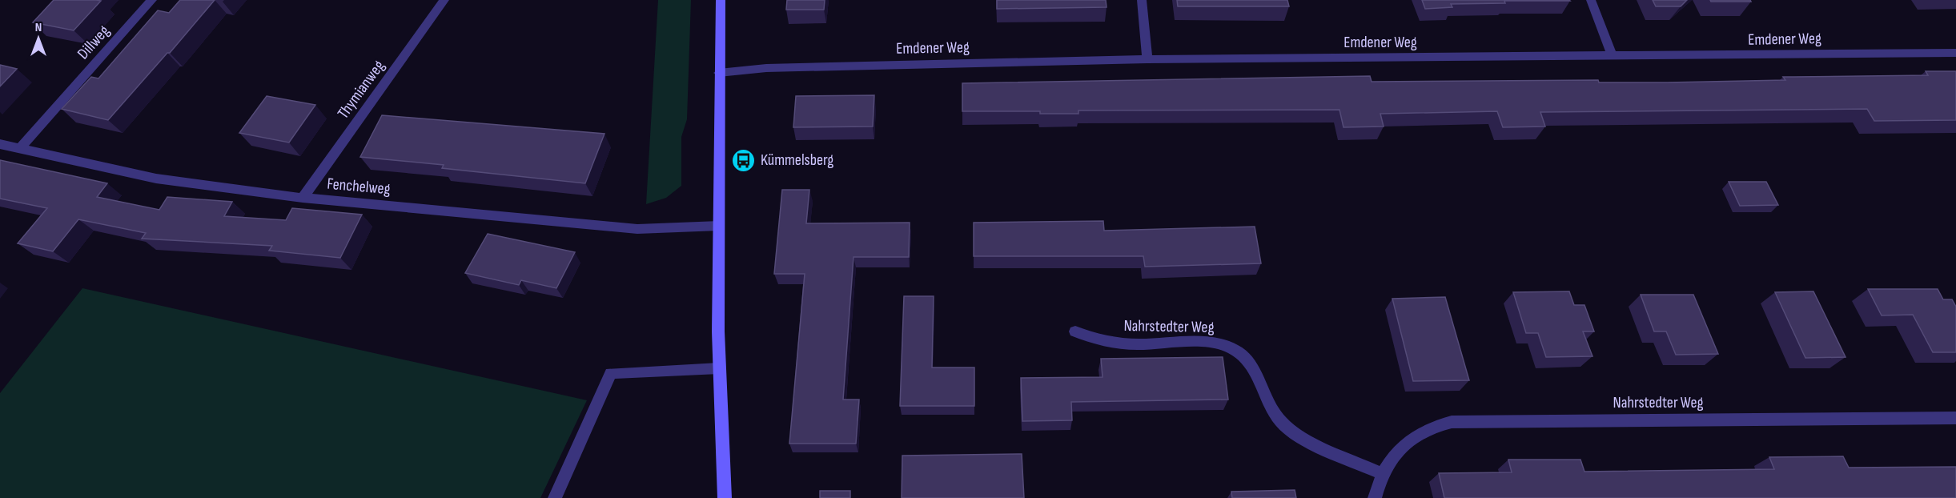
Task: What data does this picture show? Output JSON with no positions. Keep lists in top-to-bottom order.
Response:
{
  "streets": {
    "street": [
      "Emdener Weg",
      "Dillweg",
      "Thymianweg",
      "Fenchelweg",
      "Nahrstedter Weg"
    ]
  },
  "crossings": [
    ["Dillweg", "Fenchelweg"],
    ["Thymianweg", "Fenchelweg"]
  ],
  "places": {
    "bus stop": ["Kümmelsberg"]
  },
  "north": "top"
}
